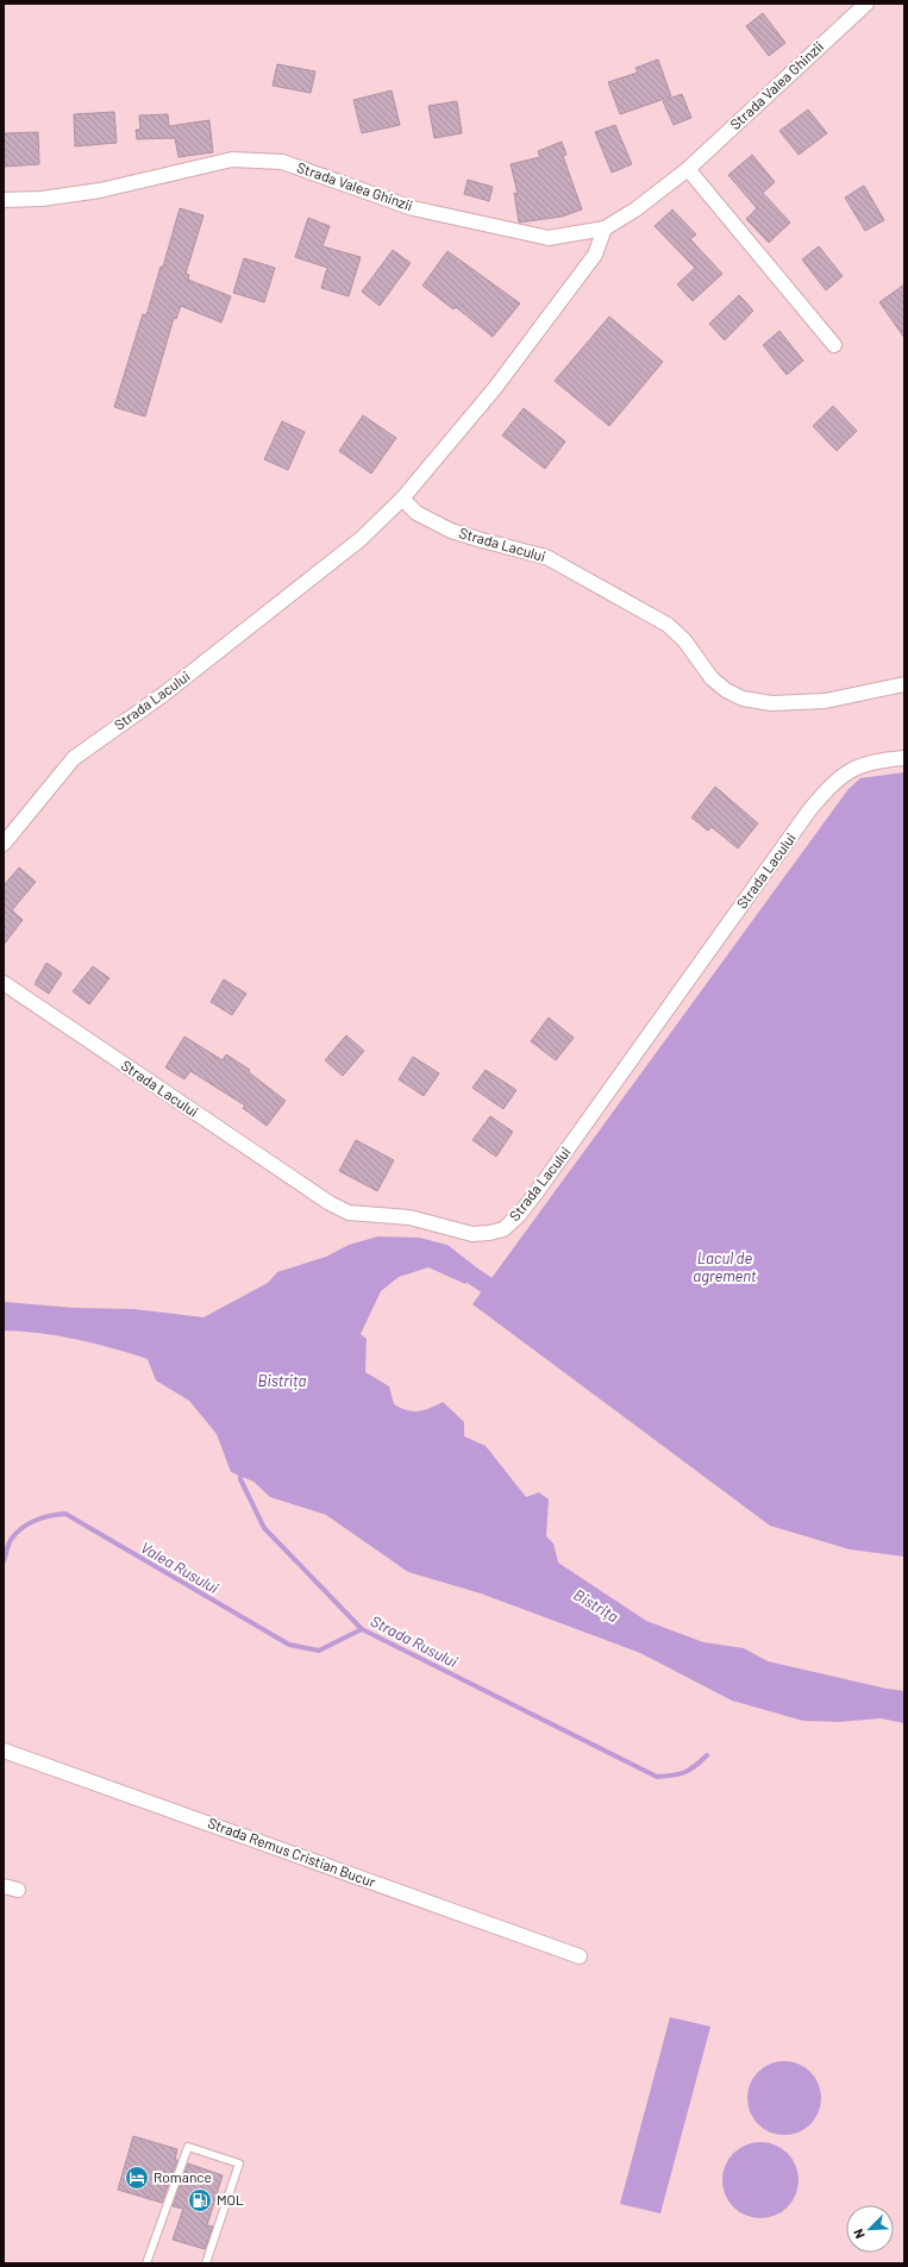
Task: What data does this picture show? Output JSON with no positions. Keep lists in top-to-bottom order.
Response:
{
  "streets": {
    "street": ["Strada Valea Ghinzii", "Strada Lacului", "Strada Remus Cristian Bucur"]
  },
  "crossings": [
    ["Strada Valea Ghinzii", "Strada Lacului"]
  ],
  "water": [
    "Lacul de agrement",
    "Bistrița",
    "Valea Rusului",
    "Strada Rusului"
  ],
  "places": {
    "hotel": ["Romance"],
    "fuel station": ["MOL"]
  },
  "north": "bottom left"
}
